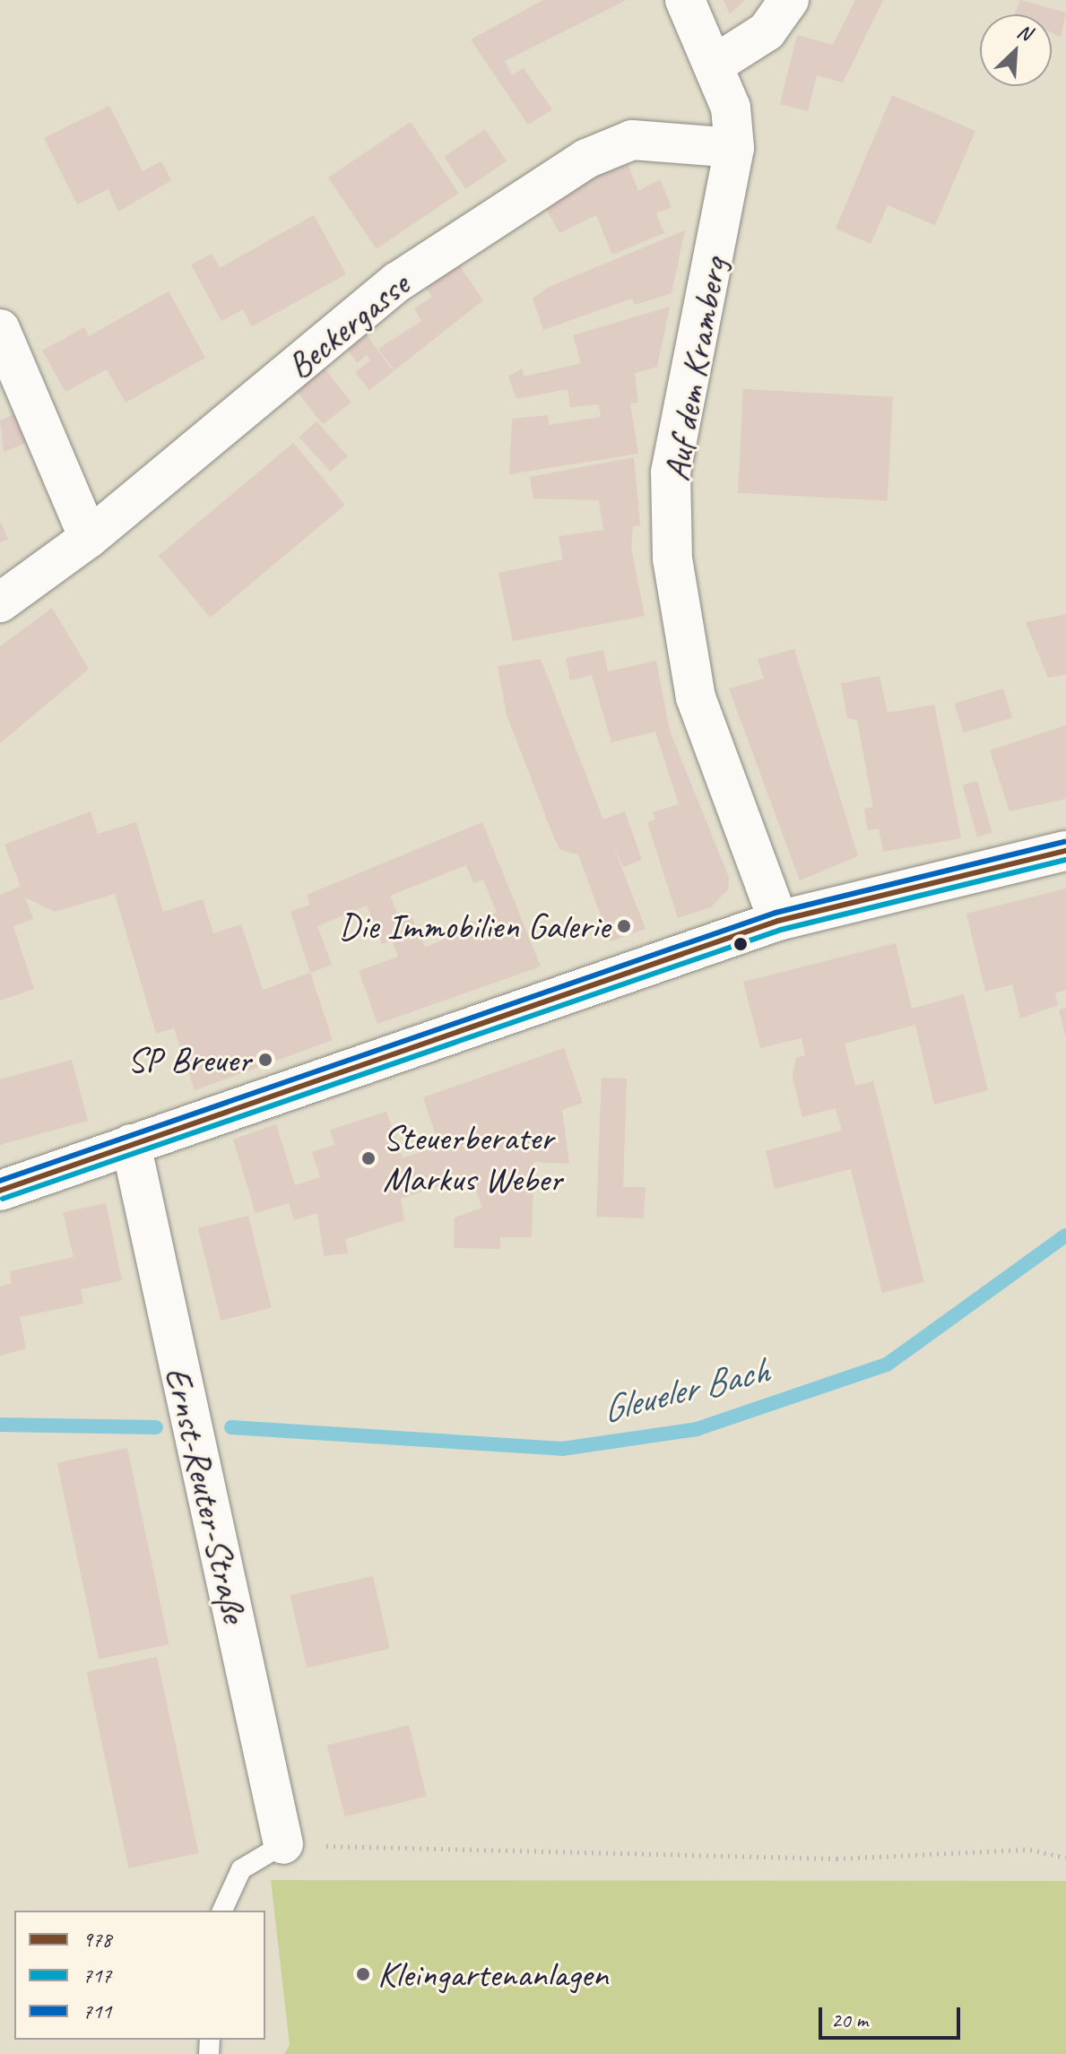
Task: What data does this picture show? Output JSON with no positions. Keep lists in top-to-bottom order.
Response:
{
  "streets": {
    "street": ["Beckergasse", "Auf dem Kramberg", "Ernst-Reuter-Straße"]
  },
  "crossings": [
    ["Beckergasse", "Auf dem Kramberg"]
  ],
  "water": ["Gleueler Bach"],
  "places": [
    "Die Immobilien Galerie",
    "SP Breuer",
    "Steuerberater Markus Weber",
    "Kleingartenanlagen"
  ],
  "lines": ["transit line 711", "transit line 978", "transit line 717"],
  "legend": ["978", "717", "711"],
  "scale_bar": "20 m",
  "north": "top right"
}
